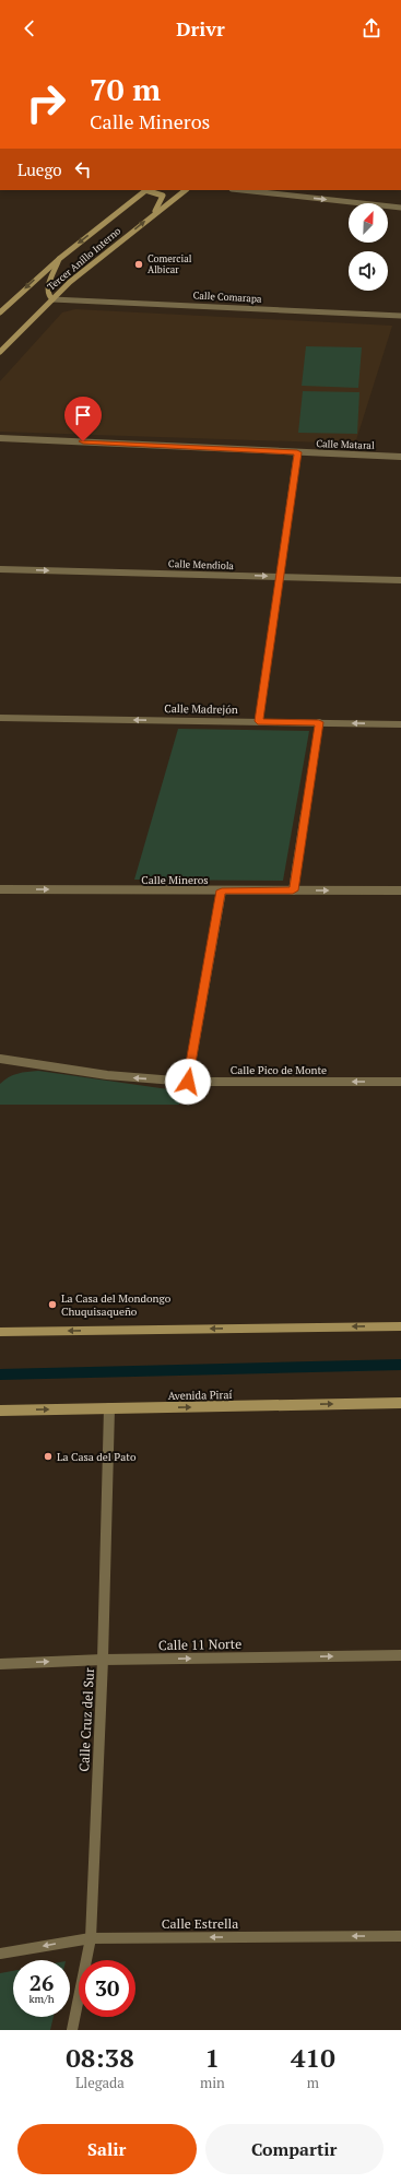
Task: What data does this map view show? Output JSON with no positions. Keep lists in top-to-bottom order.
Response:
{
  "streets": {
    "main road": ["Tercer Anillo Interno", "Avenida Piraí"],
    "street": [
      "Calle Comarapa",
      "Calle Mataral",
      "Calle Mendiola",
      "Calle Madrejón",
      "Calle Mineros",
      "Calle Pico de Monte",
      "Calle 11 Norte",
      "Calle Cruz del Sur",
      "Calle Estrella"
    ]
  },
  "crossings": [
    ["Tercer Anillo Interno", "Calle Comarapa"],
    ["Avenida Piraí", "Calle Cruz del Sur"],
    ["Calle 11 Norte", "Calle Cruz del Sur"],
    ["Calle Cruz del Sur", "Calle Estrella"]
  ],
  "one_way": [
    "Calle Mendiola",
    "Calle Madrejón",
    "Calle Mineros",
    "Calle Pico de Monte",
    "Calle 11 Norte",
    "Calle Estrella"
  ],
  "places": ["Comercial Albicar", "La Casa del Mondongo Chuquisaqueño", "La Casa del Pato"],
  "north": "top right",
  "page": {
    "header": "Drivr",
    "turn": ["70 m", "Calle Mineros"],
    "then": "Luego",
    "speed": "26 km/h",
    "limit": "30",
    "eta": [
      "08:38",
      "Llegada",
      "1",
      "min",
      "410",
      "m"
    ],
    "buttons": ["Salir", "Compartir"]
  }
}
